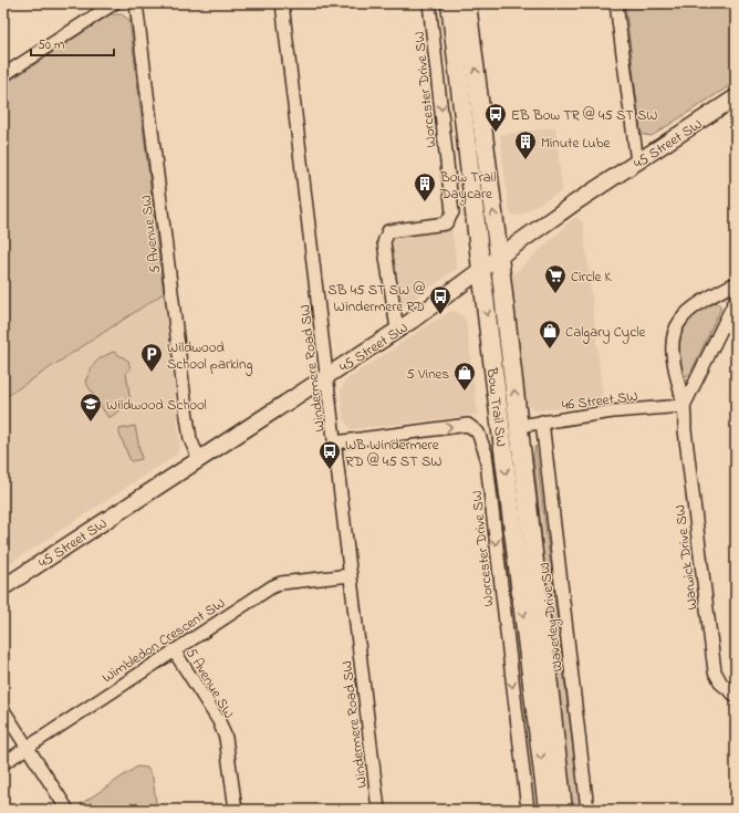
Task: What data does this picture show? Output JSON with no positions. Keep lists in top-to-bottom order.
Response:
{
  "streets": {
    "main road": ["Bow Trail SW"],
    "street": [
      "Worcester Drive SW",
      "45 Street SW",
      "5 Avenue SW",
      "Windermere Road SW",
      "46 Street SW",
      "Warwick Drive SW",
      "Waverley Drive SW",
      "Wimbledon Crescent SW"
    ]
  },
  "crossings": [
    ["Worcester Drive SW", "45 Street SW"],
    ["Worcester Drive SW", "Windermere Road SW"],
    ["45 Street SW", "5 Avenue SW"],
    ["45 Street SW", "Windermere Road SW"],
    ["45 Street SW", "Bow Trail SW"],
    ["5 Avenue SW", "Wimbledon Crescent SW"],
    ["Windermere Road SW", "Wimbledon Crescent SW"],
    ["46 Street SW", "Bow Trail SW"],
    ["46 Street SW", "Warwick Drive SW"],
    ["46 Street SW", "Waverley Drive SW"]
  ],
  "places": {
    "bus stop": ["EB Bow TR @ 45 ST SW", "SB 45 ST SW @ Windermere RD", "WB Windermere RD @ 45 ST SW"],
    "building": ["Minute Lube", "Bow Trail Daycare"],
    "supermarket": ["Circle K"],
    "shop": ["Calgary Cycle", "5 Vines"],
    "parking": ["Wildwood School parking"],
    "school or university": ["Wildwood School"]
  },
  "scale_bar": "50 m"
}
